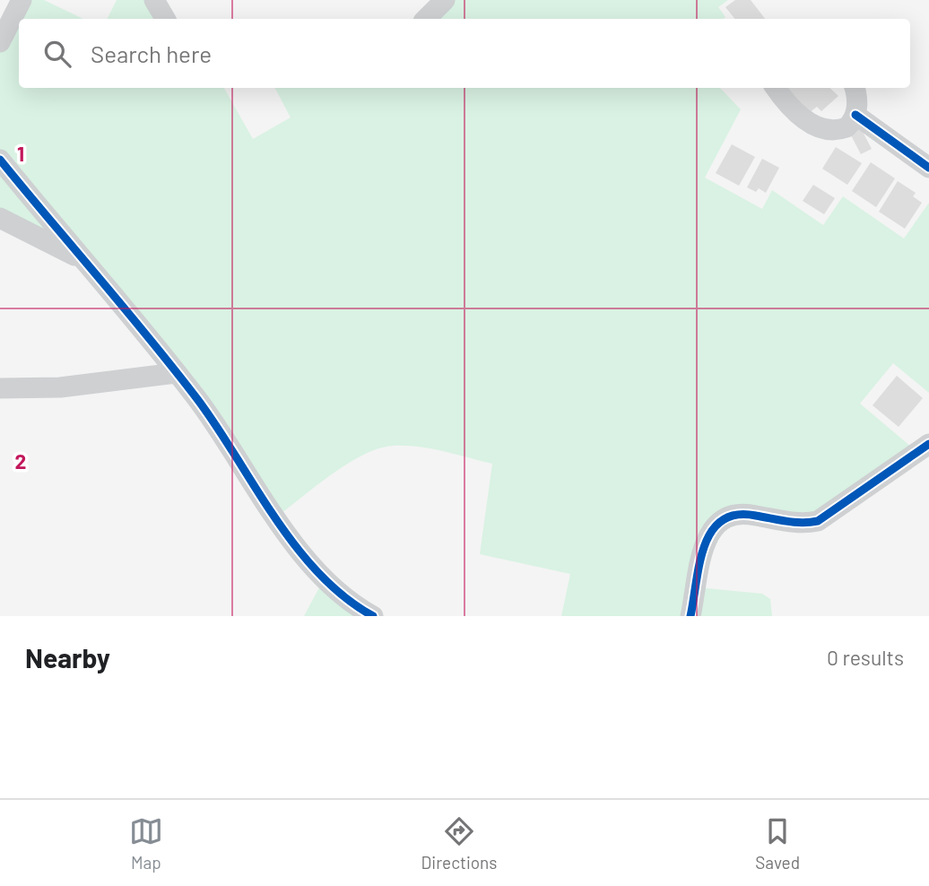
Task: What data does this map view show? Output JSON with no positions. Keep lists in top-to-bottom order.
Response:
{
  "page": {
    "search": "Search here",
    "heading": ["Nearby", "0 results"],
    "nav": ["Map", "Directions", "Saved"]
  },
  "grid": {
    "rows": ["1", "2"]
  }
}
